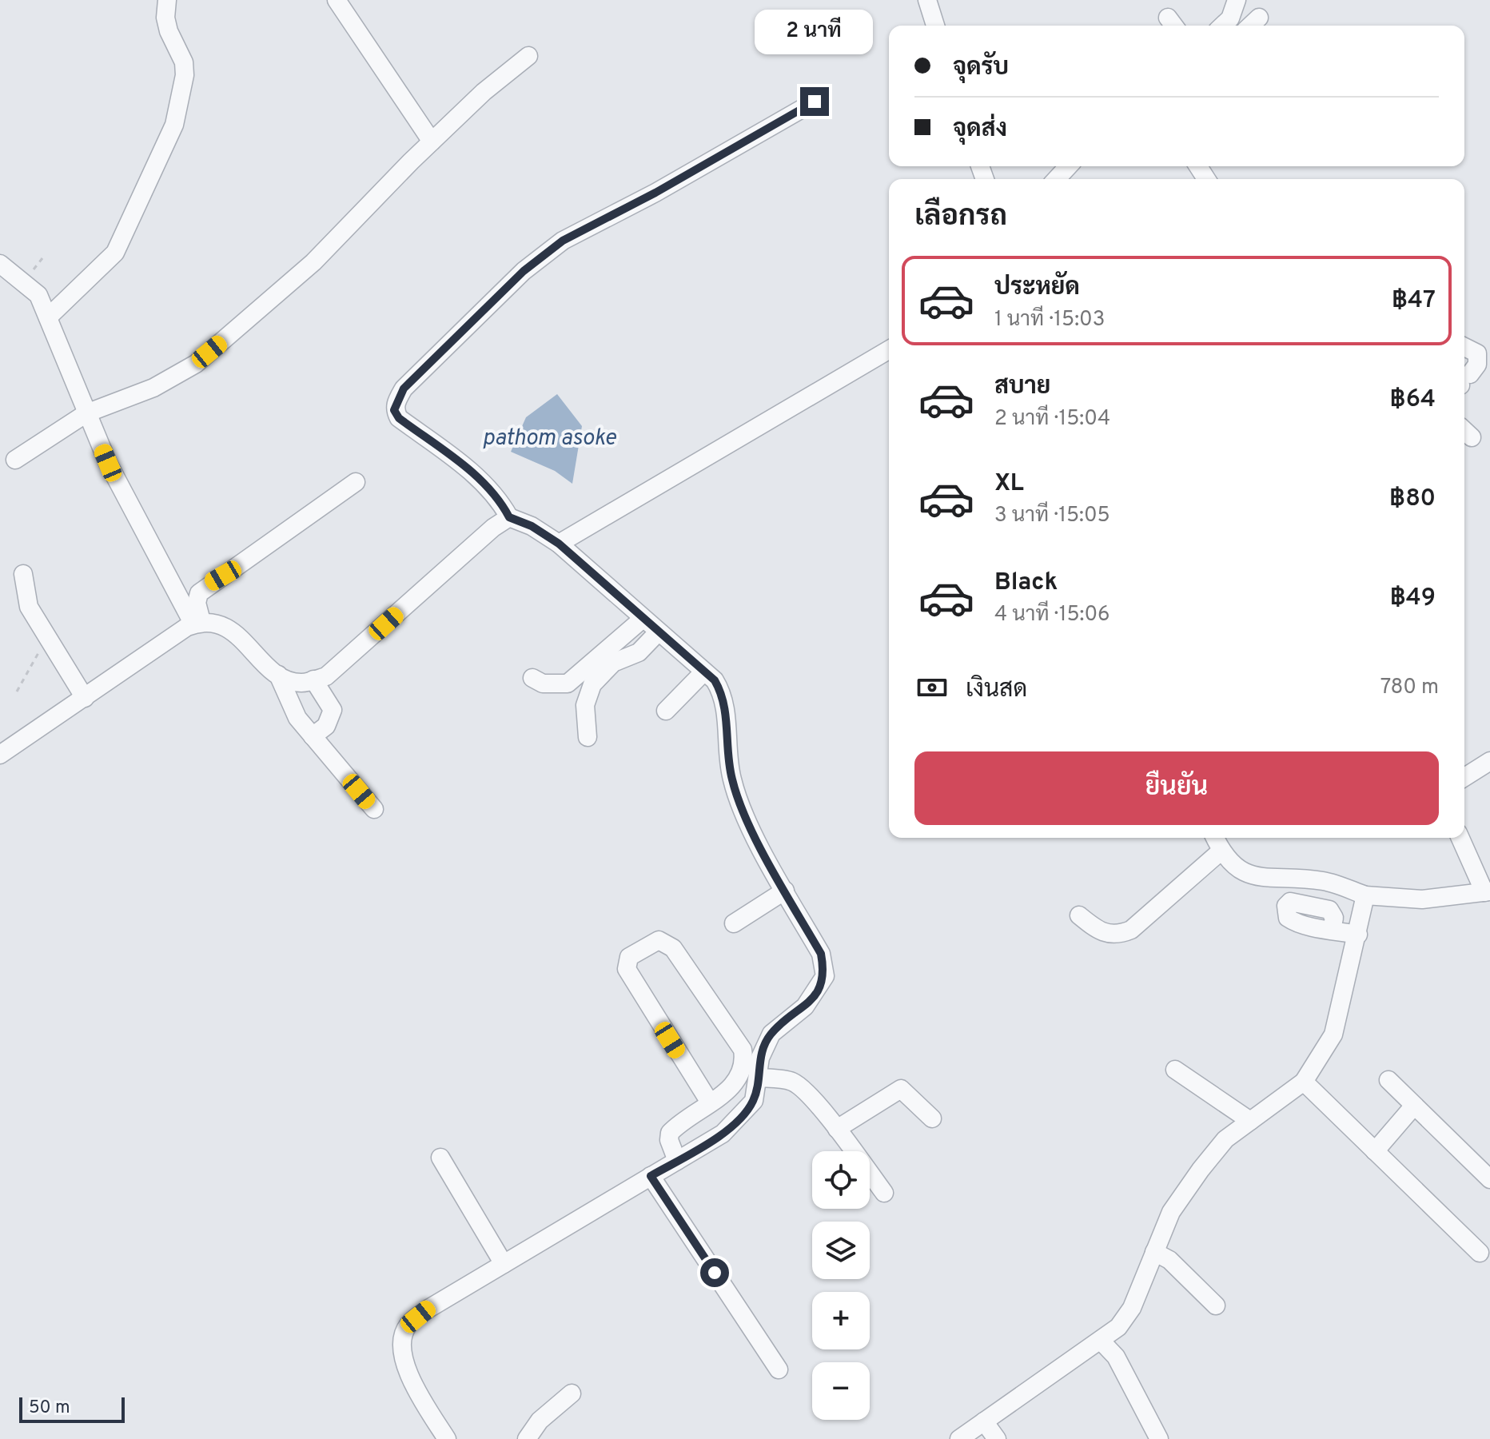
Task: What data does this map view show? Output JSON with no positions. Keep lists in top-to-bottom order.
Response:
{
  "water": ["pathom asoke"],
  "scale_bar": "50 m",
  "page": {
    "bubble": "2 นาที",
    "banner": ["จุดรับ", "จุดส่ง"],
    "heading": "เลือกรถ",
    "list": [
      {
        "name": "ประหยัด",
        "note": "1 นาที · 15:03",
        "value": "฿47"
      },
      {
        "name": "สบาย",
        "note": "2 นาที · 15:04",
        "value": "฿64"
      },
      {
        "name": "XL",
        "note": "3 นาที · 15:05",
        "value": "฿80"
      },
      {
        "name": "Black",
        "note": "4 นาที · 15:06",
        "value": "฿49"
      }
    ],
    "pay": ["เงินสด", "780 m"],
    "buttons": "ยืนยัน",
    "map_buttons": ["+", "−"],
    "scale": "50 m"
  }
}
